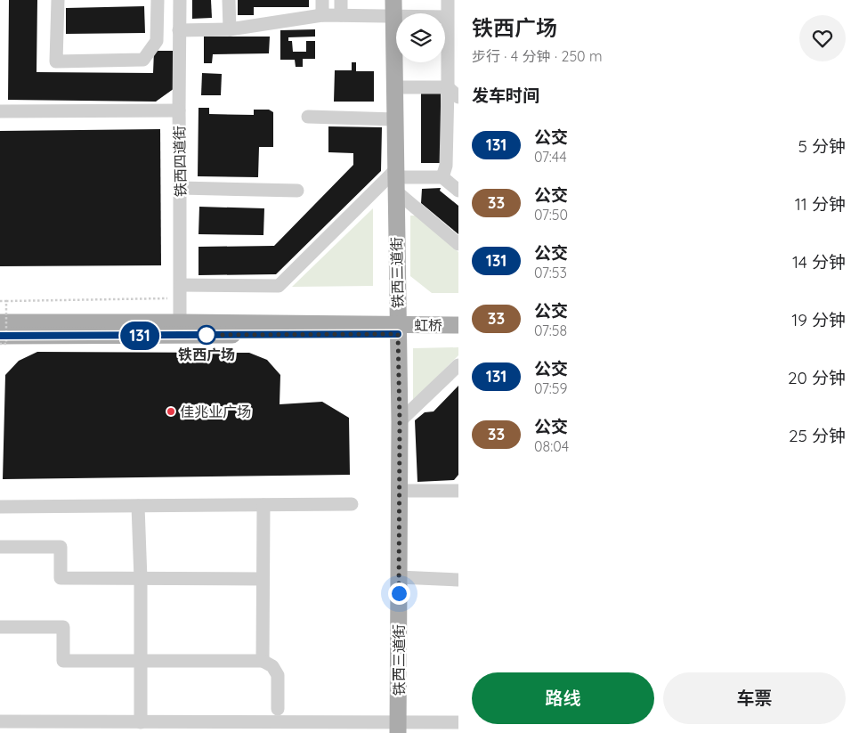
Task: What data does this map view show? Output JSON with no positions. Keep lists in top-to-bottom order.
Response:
{
  "streets": {
    "main road": ["铁西三道街", "虹桥"],
    "street": ["铁西四道街"]
  },
  "crossings": [
    ["铁西三道街", "虹桥"]
  ],
  "places": ["铁西广场", "佳兆业广场"],
  "lines": ["bus line 131"],
  "page": {
    "on_map": "131",
    "heading": [
      ["铁西广场", "步行 · 4 分钟 · 250 m"],
      "发车时间"
    ],
    "list": [
      {
        "mark": "131",
        "name": "公交",
        "note": "07:44",
        "value": "5 分钟"
      },
      {
        "mark": "33",
        "name": "公交",
        "note": "07:50",
        "value": "11 分钟"
      },
      {
        "mark": "131",
        "name": "公交",
        "note": "07:53",
        "value": "14 分钟"
      },
      {
        "mark": "33",
        "name": "公交",
        "note": "07:58",
        "value": "19 分钟"
      },
      {
        "mark": "131",
        "name": "公交",
        "note": "07:59",
        "value": "20 分钟"
      },
      {
        "mark": "33",
        "name": "公交",
        "note": "08:04",
        "value": "25 分钟"
      }
    ],
    "buttons": ["路线", "车票"]
  }
}
